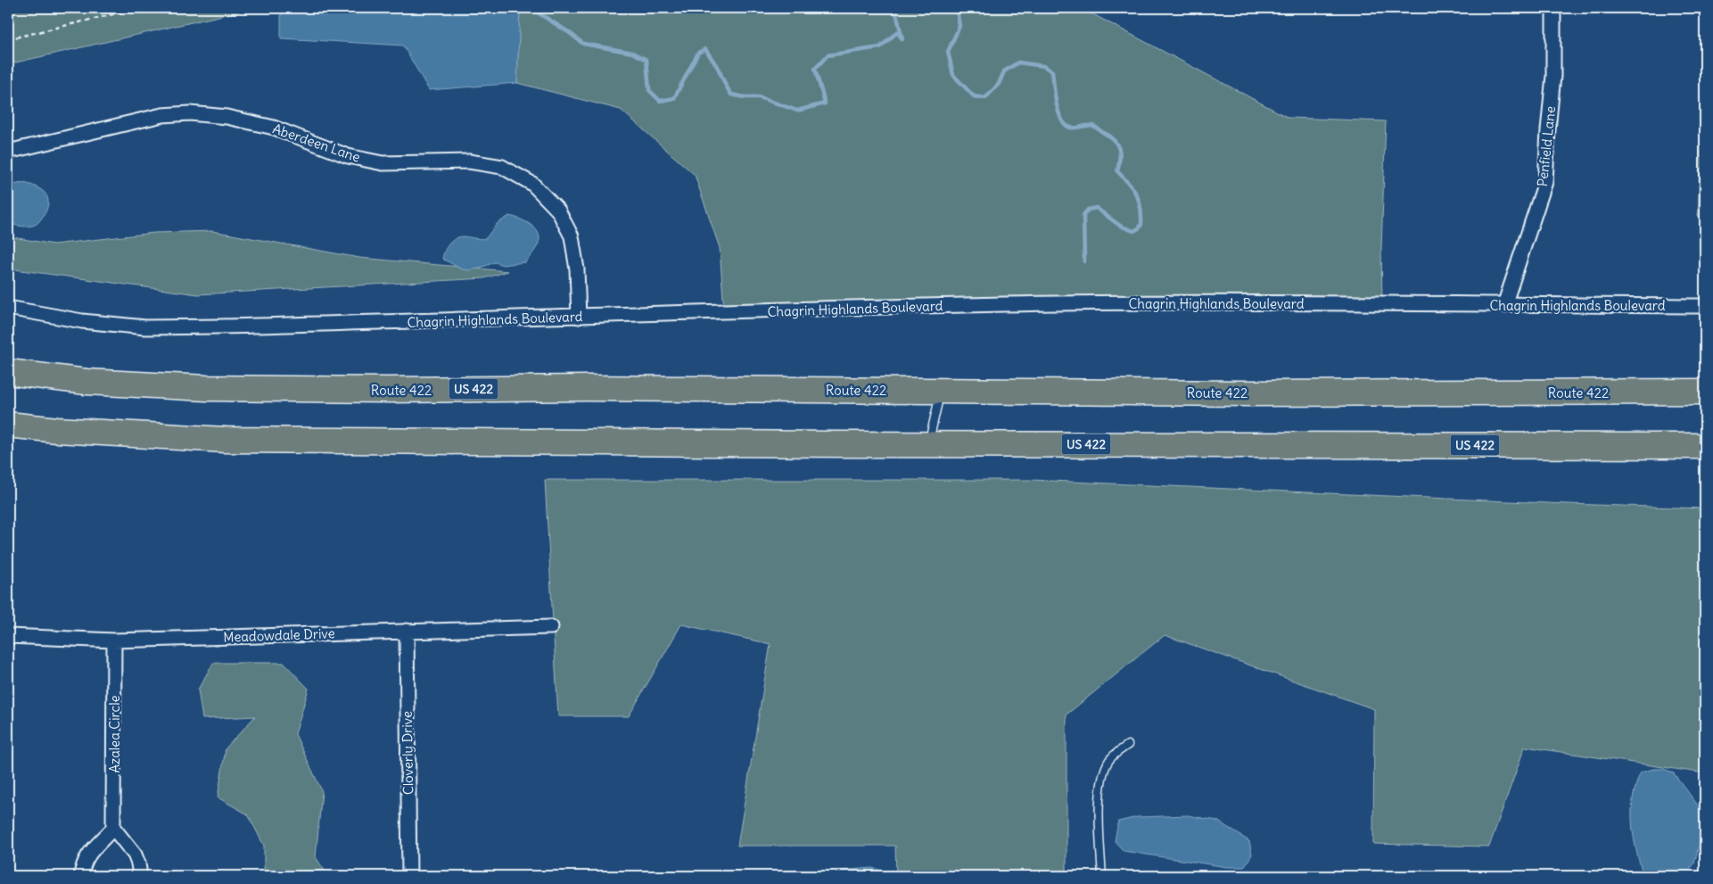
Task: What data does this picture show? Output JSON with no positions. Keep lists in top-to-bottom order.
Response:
{
  "streets": {
    "highway": ["US 422", "Route 422"],
    "street": [
      "Aberdeen Lane",
      "Penfield Lane",
      "Chagrin Highlands Boulevard",
      "Meadowdale Drive",
      "Azalea Circle",
      "Cloverly Drive"
    ]
  },
  "crossings": [
    ["Aberdeen Lane", "Chagrin Highlands Boulevard"],
    ["Penfield Lane", "Chagrin Highlands Boulevard"],
    ["Meadowdale Drive", "Azalea Circle"],
    ["Meadowdale Drive", "Cloverly Drive"]
  ]
}
